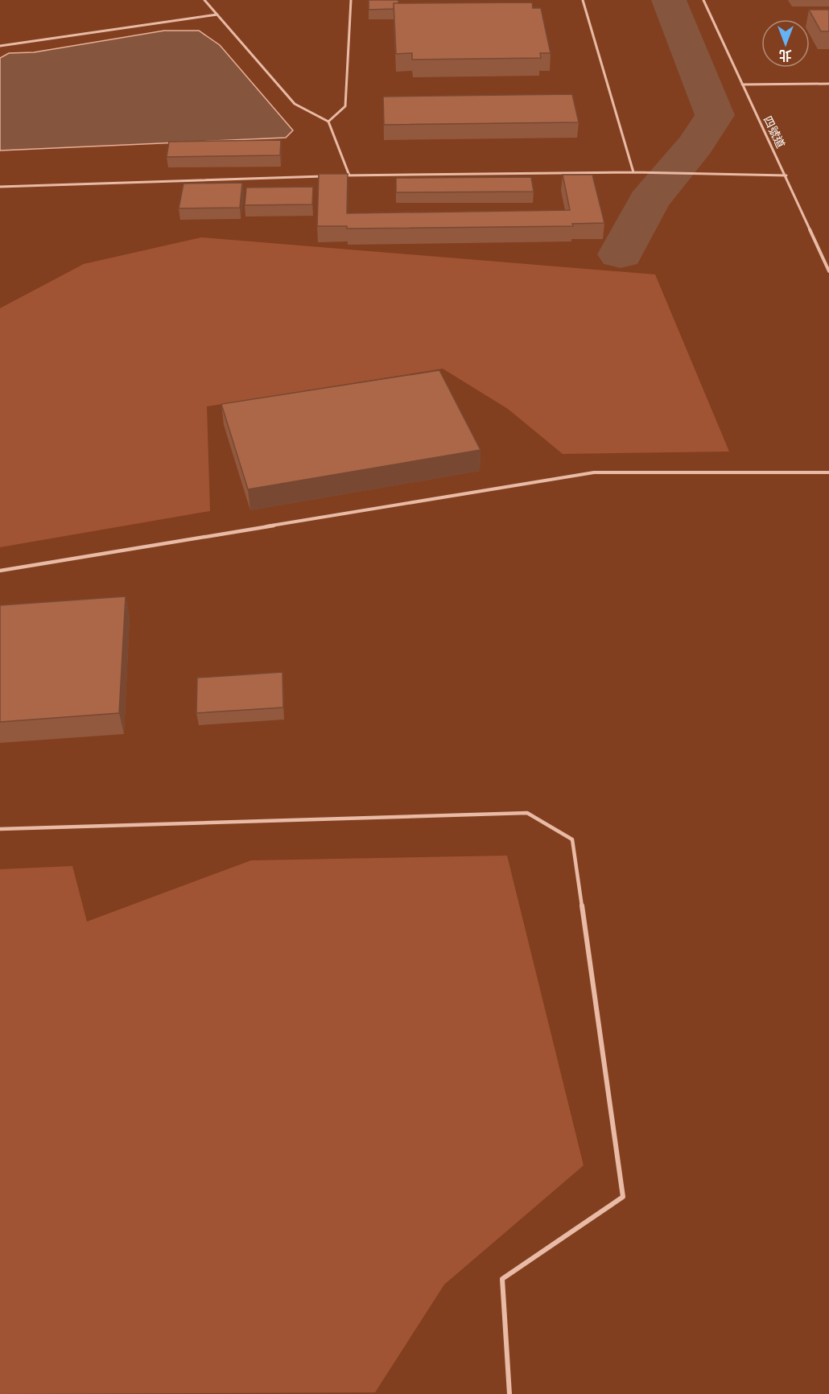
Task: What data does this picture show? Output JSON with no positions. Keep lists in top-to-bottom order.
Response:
{
  "streets": {
    "lane": ["四號道"]
  },
  "north": "bottom"
}
